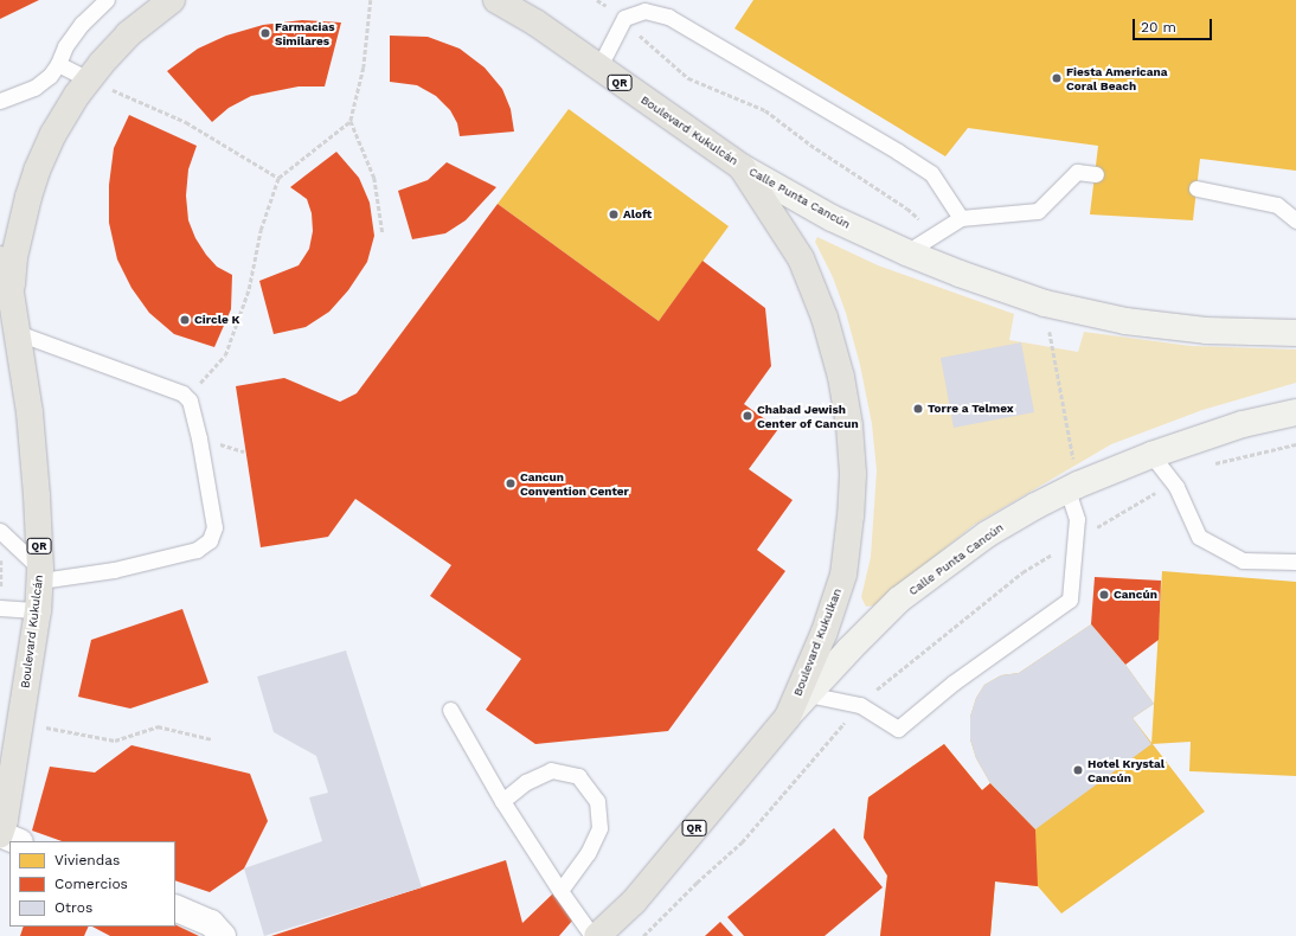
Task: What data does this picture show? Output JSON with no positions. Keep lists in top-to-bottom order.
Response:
{
  "streets": {
    "main road": ["QR", "Boulevard Kukulcán", "Boulevard Kukulkan"],
    "street": ["Calle Punta Cancún"]
  },
  "crossings": [
    ["QR", "Calle Punta Cancún"],
    ["QR", "Boulevard Kukulkan"],
    ["Boulevard Kukulcán", "Calle Punta Cancún"],
    ["Boulevard Kukulcán", "Boulevard Kukulkan"],
    ["Calle Punta Cancún", "Boulevard Kukulkan"]
  ],
  "places": [
    "Farmacias Similares",
    "Fiesta Americana Coral Beach",
    "Aloft",
    "Circle K",
    "Torre a Telmex",
    "Chabad Jewish Center of Cancun",
    "Cancun Convention Center",
    "Cancún",
    "Hotel Krystal Cancún"
  ],
  "legend": ["Viviendas", "Comercios", "Otros"],
  "scale_bar": "20 m"
}
